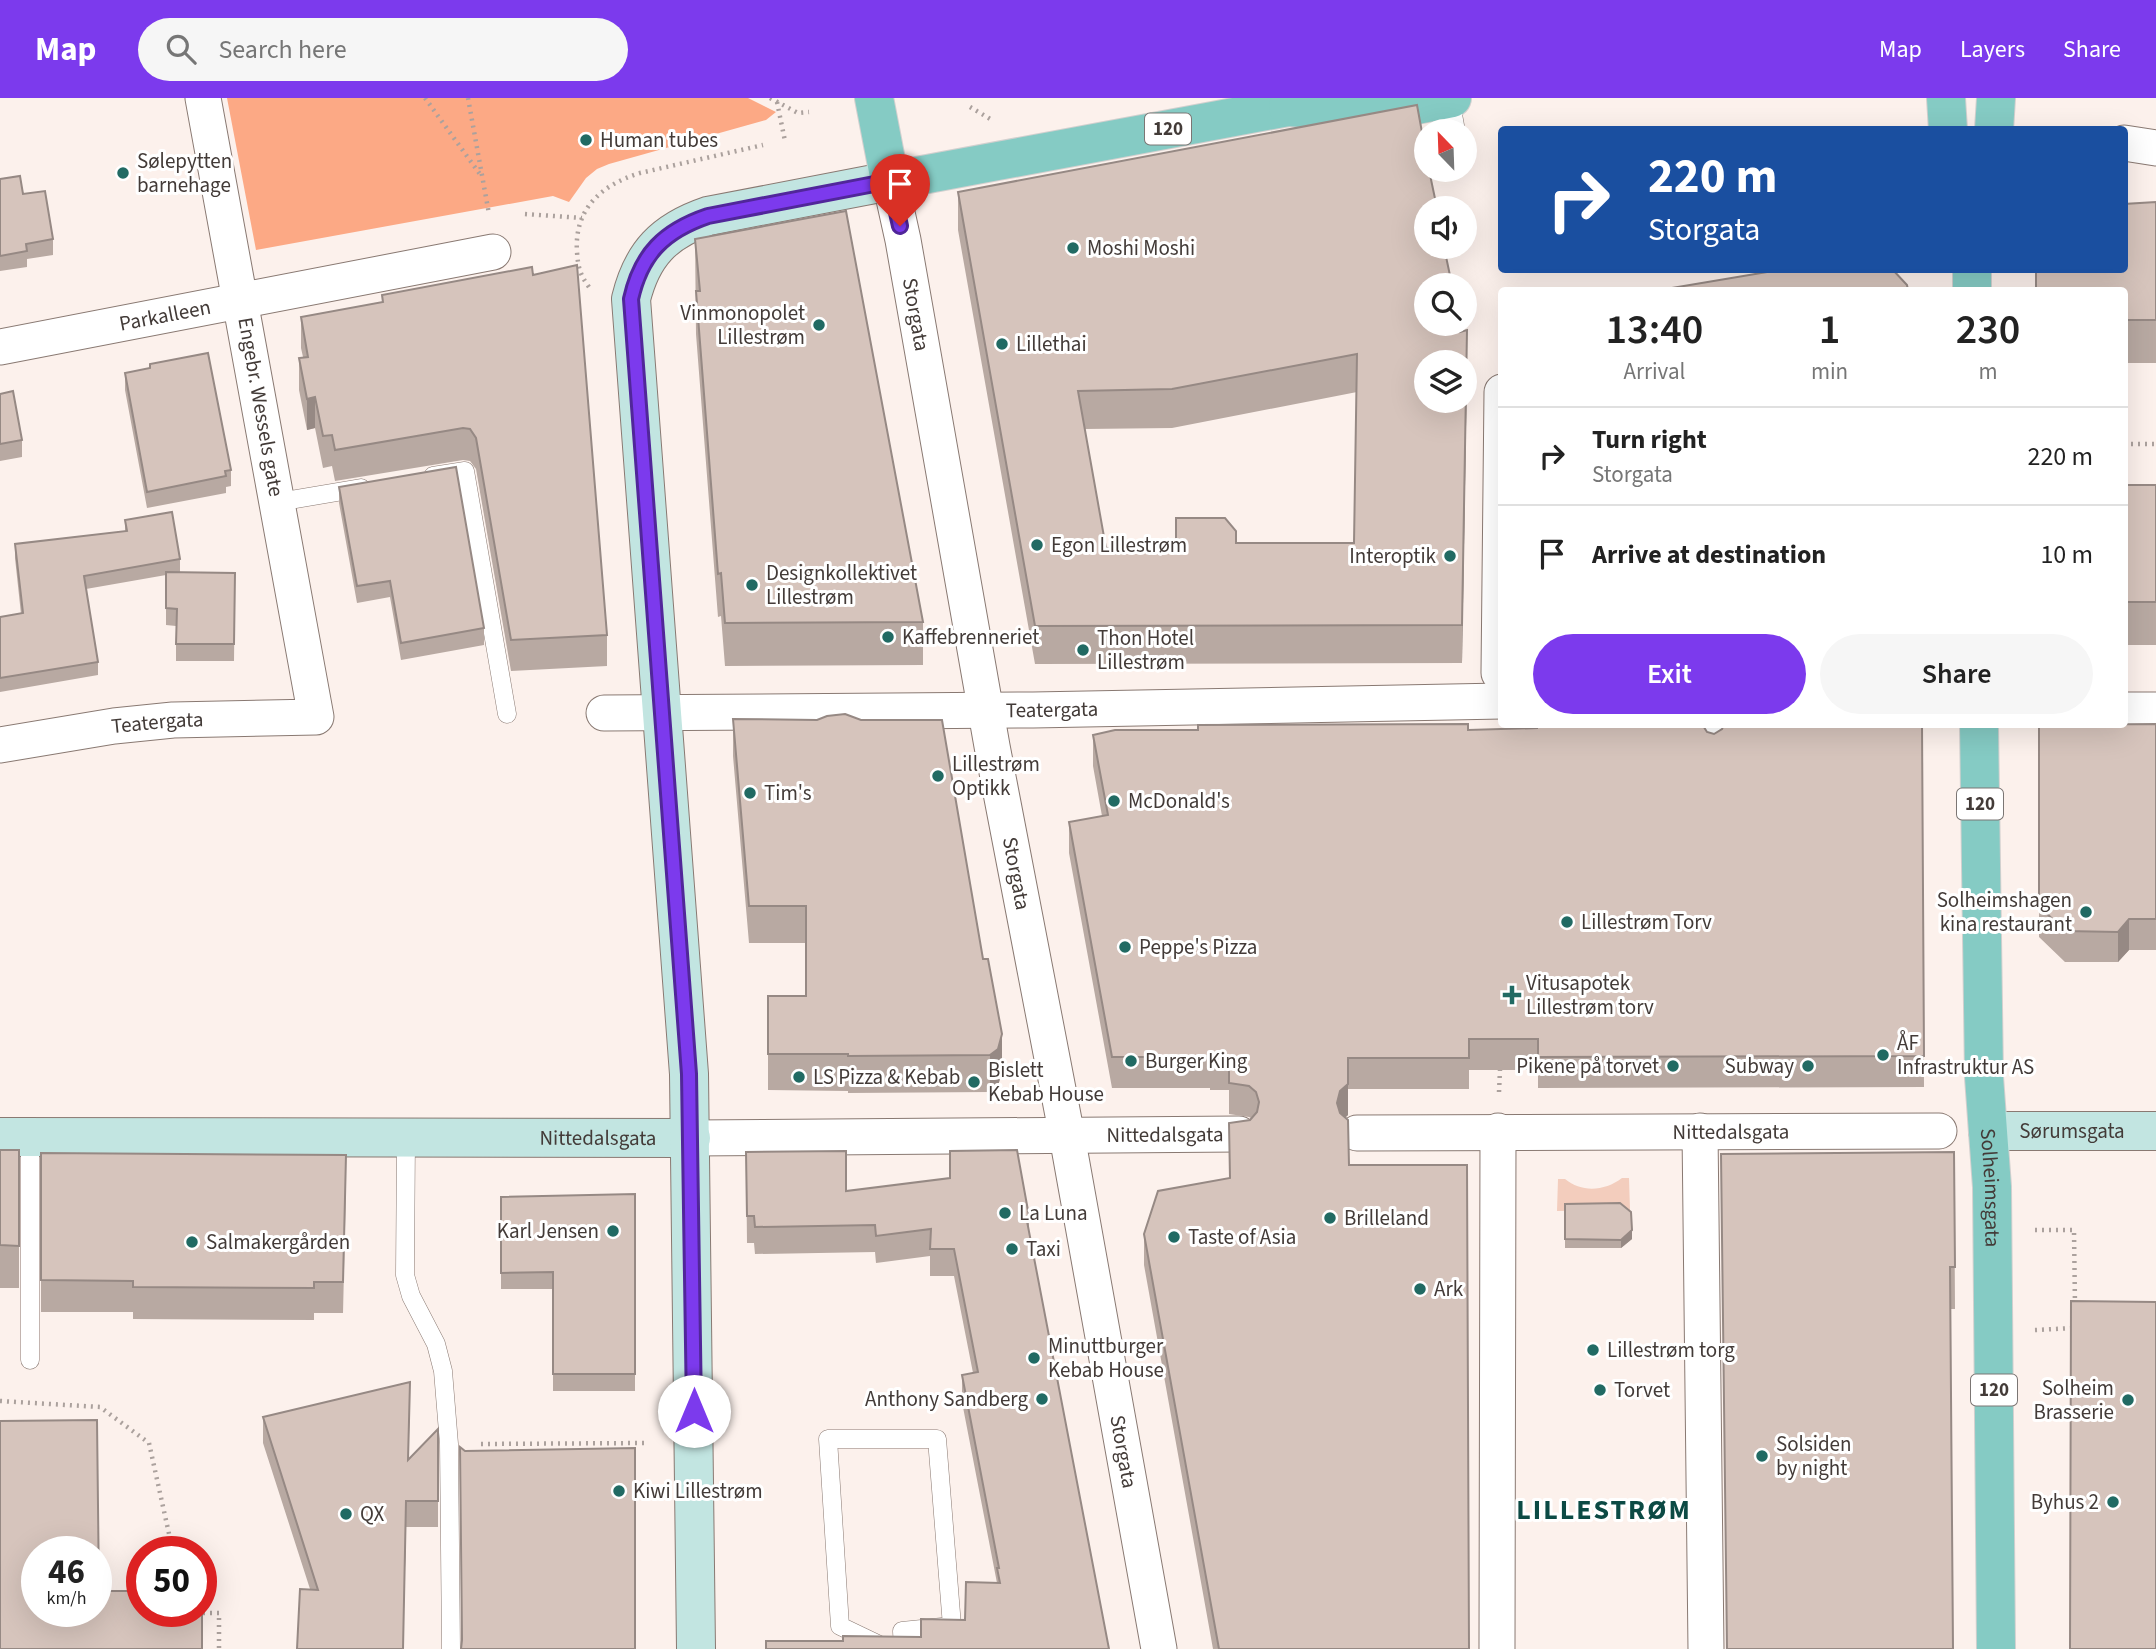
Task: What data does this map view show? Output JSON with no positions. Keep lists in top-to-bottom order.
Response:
{
  "streets": {
    "main road": [
      "120",
      "Storgata",
      "Nittedalsgata",
      "Sørumsgata",
      "Solheimsgata"
    ],
    "street": ["Parkalleen", "Engebr. Wessels gate", "Teatergata"]
  },
  "crossings": [
    ["120", "Storgata"],
    ["Parkalleen", "Engebr. Wessels gate"],
    ["Storgata", "Teatergata"],
    ["Storgata", "Nittedalsgata"],
    ["Engebr. Wessels gate", "Teatergata"],
    ["Sørumsgata", "Solheimsgata"]
  ],
  "districts": ["LILLESTRØM"],
  "places": {
    "other": [
      "Human tubes",
      "Sølepytten barnehage",
      "Moshi Moshi",
      "Vinmonopolet Lillestrøm",
      "Lillethai",
      "Egon Lillestrøm",
      "Interoptik",
      "Designkollektivet Lillestrøm",
      "Kaffebrenneriet",
      "Thon Hotel Lillestrøm",
      "Lillestrøm Optikk",
      "Tim's",
      "McDonald's",
      "Solheimshagen kina restaurant",
      "Lillestrøm Torv",
      "Peppe's Pizza",
      "ÅF Infrastruktur AS",
      "Burger King",
      "Pikene på torvet",
      "Subway",
      "LS Pizza & Kebab",
      "Bislett Kebab House",
      "La Luna",
      "Brilleland",
      "Karl Jensen",
      "Taste of Asia",
      "Salmakergården",
      "Taxi",
      "Ark",
      "Lillestrøm torg",
      "Minuttburger Kebab House",
      "Torvet",
      "Anthony Sandberg",
      "Solheim Brasserie",
      "Solsiden by night",
      "Kiwi Lillestrøm",
      "Byhus 2",
      "QX"
    ],
    "health": ["Vitusapotek Lillestrøm torv"]
  },
  "north": "top left",
  "page": {
    "header": "Map",
    "search": "Search here",
    "nav": ["Map", "Layers", "Share"],
    "turn": ["220 m", "Storgata"],
    "eta": [
      "13:40",
      "Arrival",
      "1",
      "min",
      "230",
      "m"
    ],
    "list": [
      {
        "name": "Turn right",
        "note": "Storgata",
        "value": "220 m"
      },
      {
        "name": "Arrive at destination",
        "value": "10 m"
      }
    ],
    "buttons": ["Exit", "Share"],
    "speed": "46 km/h",
    "limit": "50"
  }
}
